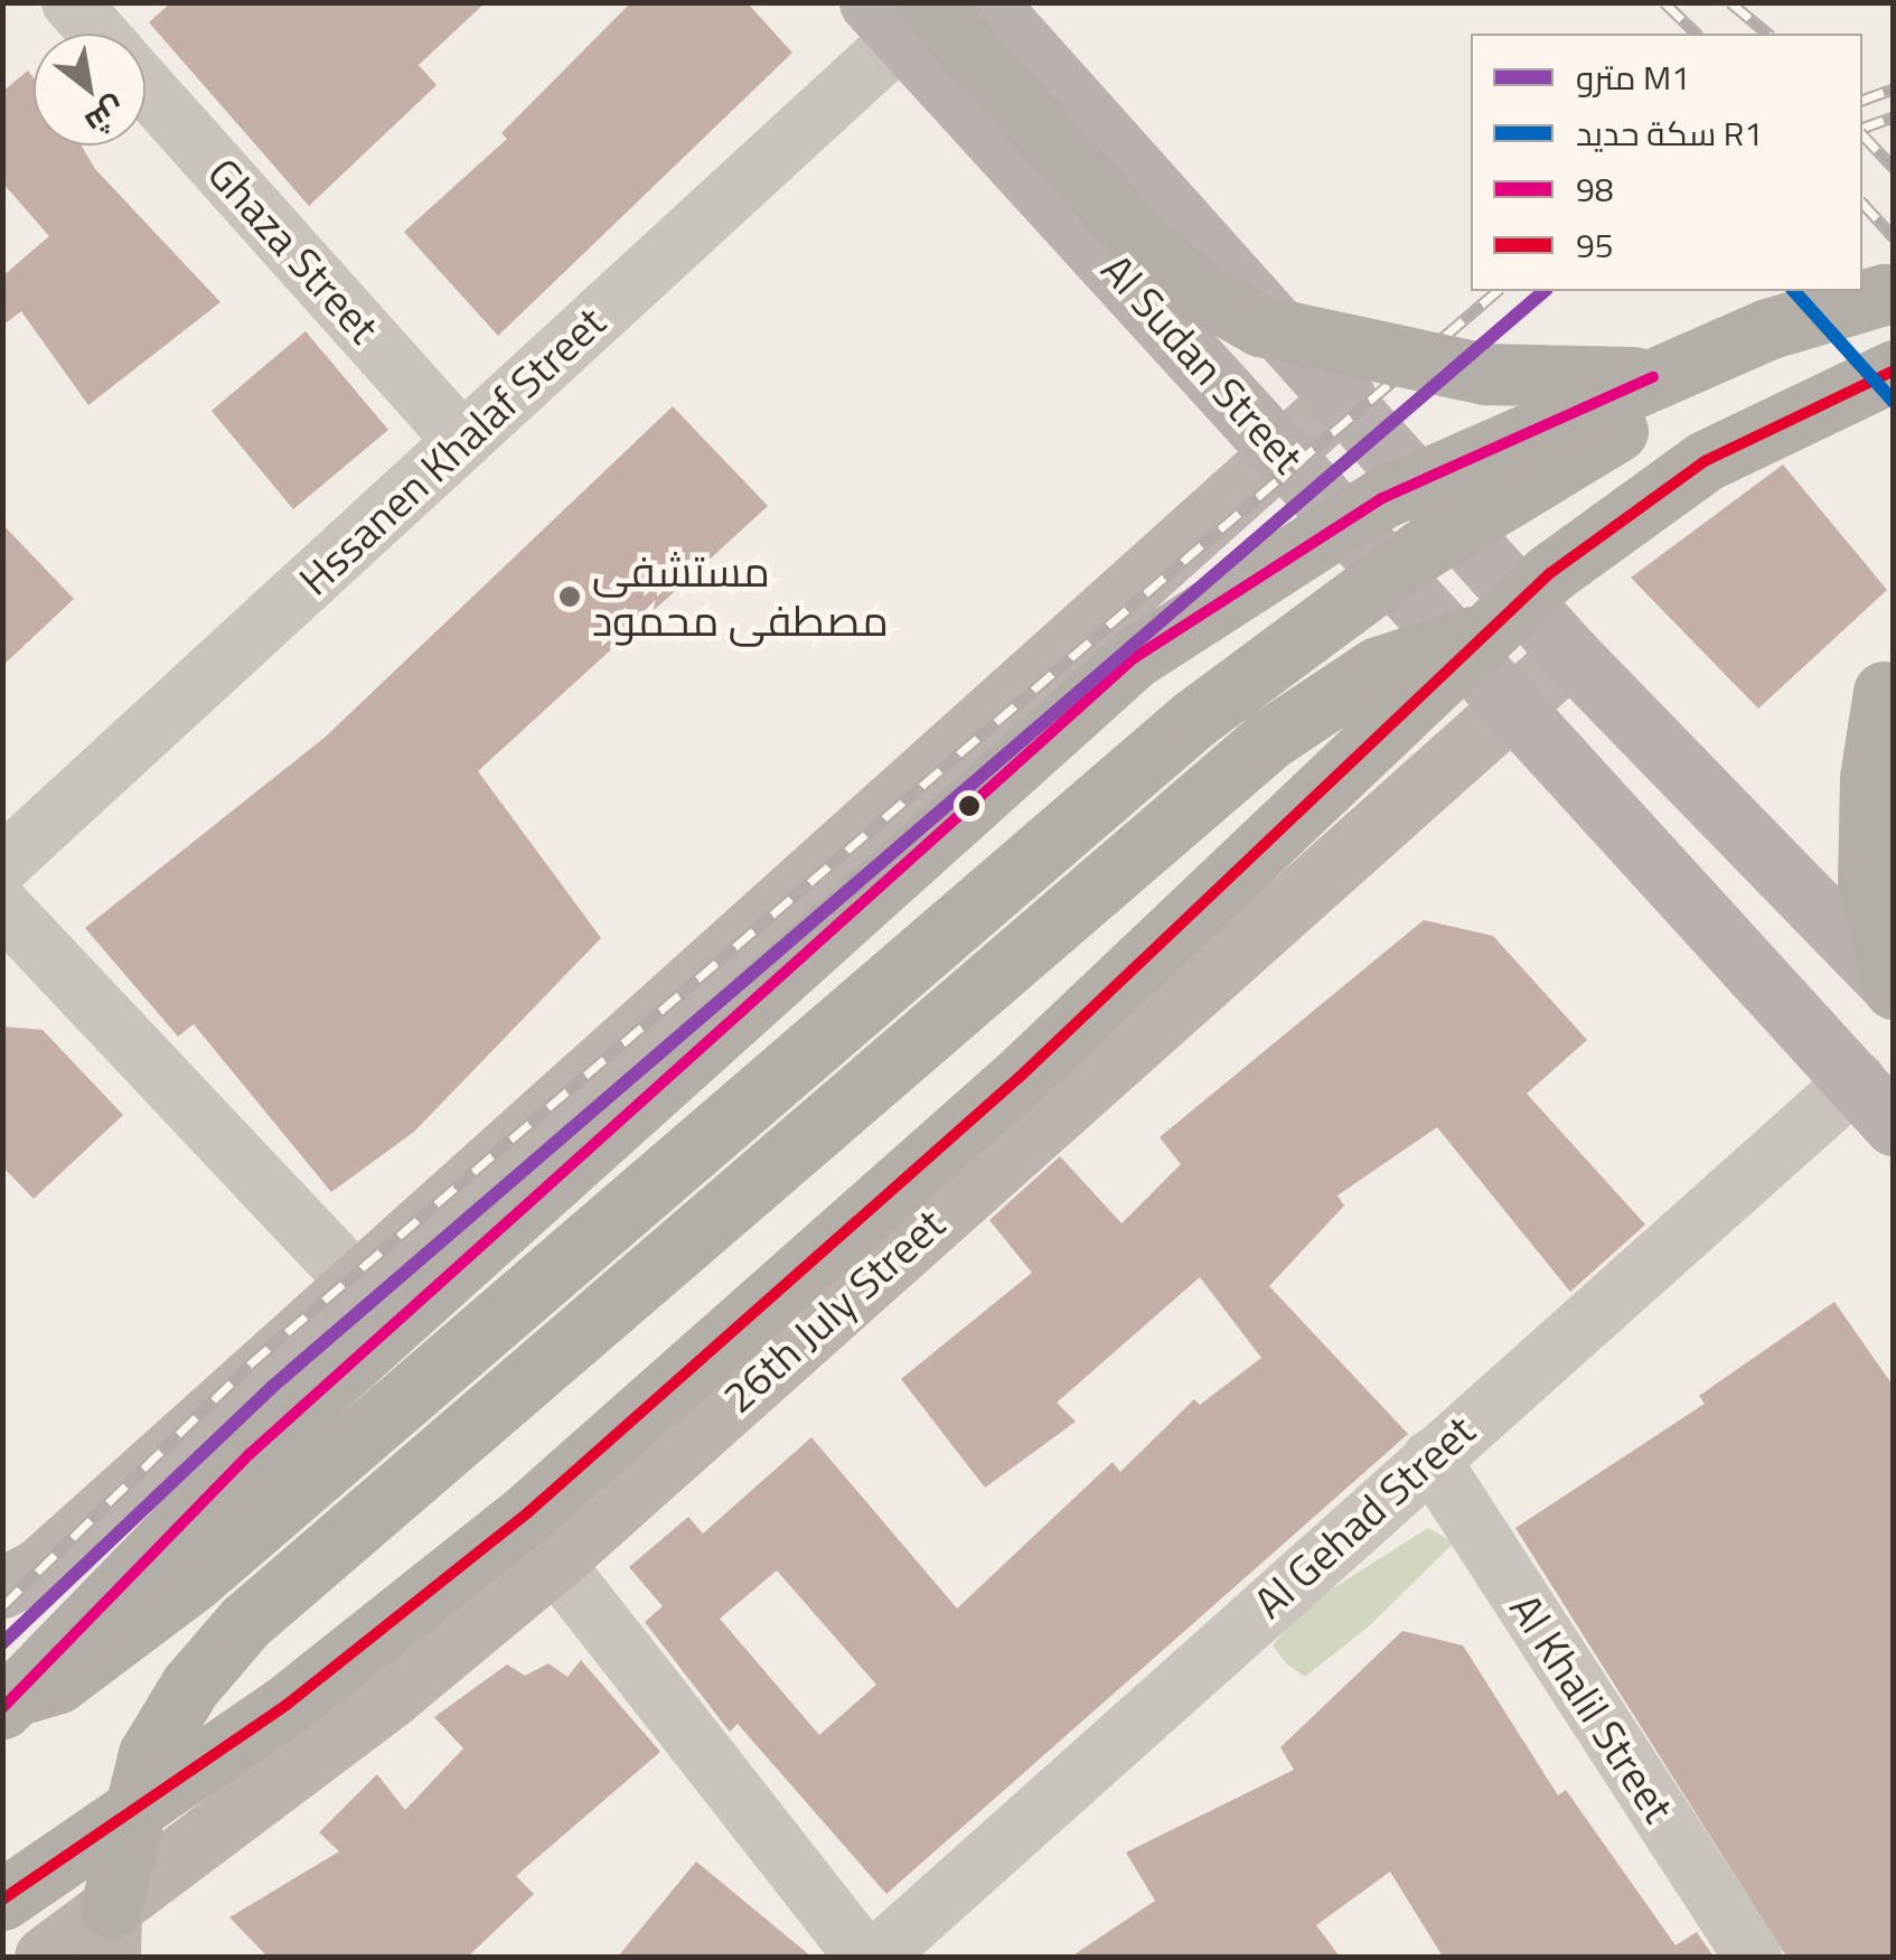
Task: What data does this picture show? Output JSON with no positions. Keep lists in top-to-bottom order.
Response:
{
  "streets": {
    "main road": ["Al Sudan Street", "26th July Street"],
    "street": [
      "Ghaza Street",
      "Hssanen Khalaf Street",
      "Al Gehad Street",
      "Al Khalil Street"
    ]
  },
  "crossings": [
    ["Ghaza Street", "Hssanen Khalaf Street"],
    ["Al Sudan Street", "Hssanen Khalaf Street"],
    ["Al Sudan Street", "26th July Street"],
    ["Al Sudan Street", "Al Gehad Street"],
    ["Al Gehad Street", "Al Khalil Street"]
  ],
  "places": ["مستشفى مصطفى محمود"],
  "lines": [
    "metro line M1",
    "rail line R1",
    "transit line 95",
    "transit line 98"
  ],
  "legend": [
    "مترو M1",
    "سكة حديد R1",
    "98",
    "95"
  ],
  "north": "bottom right"
}
